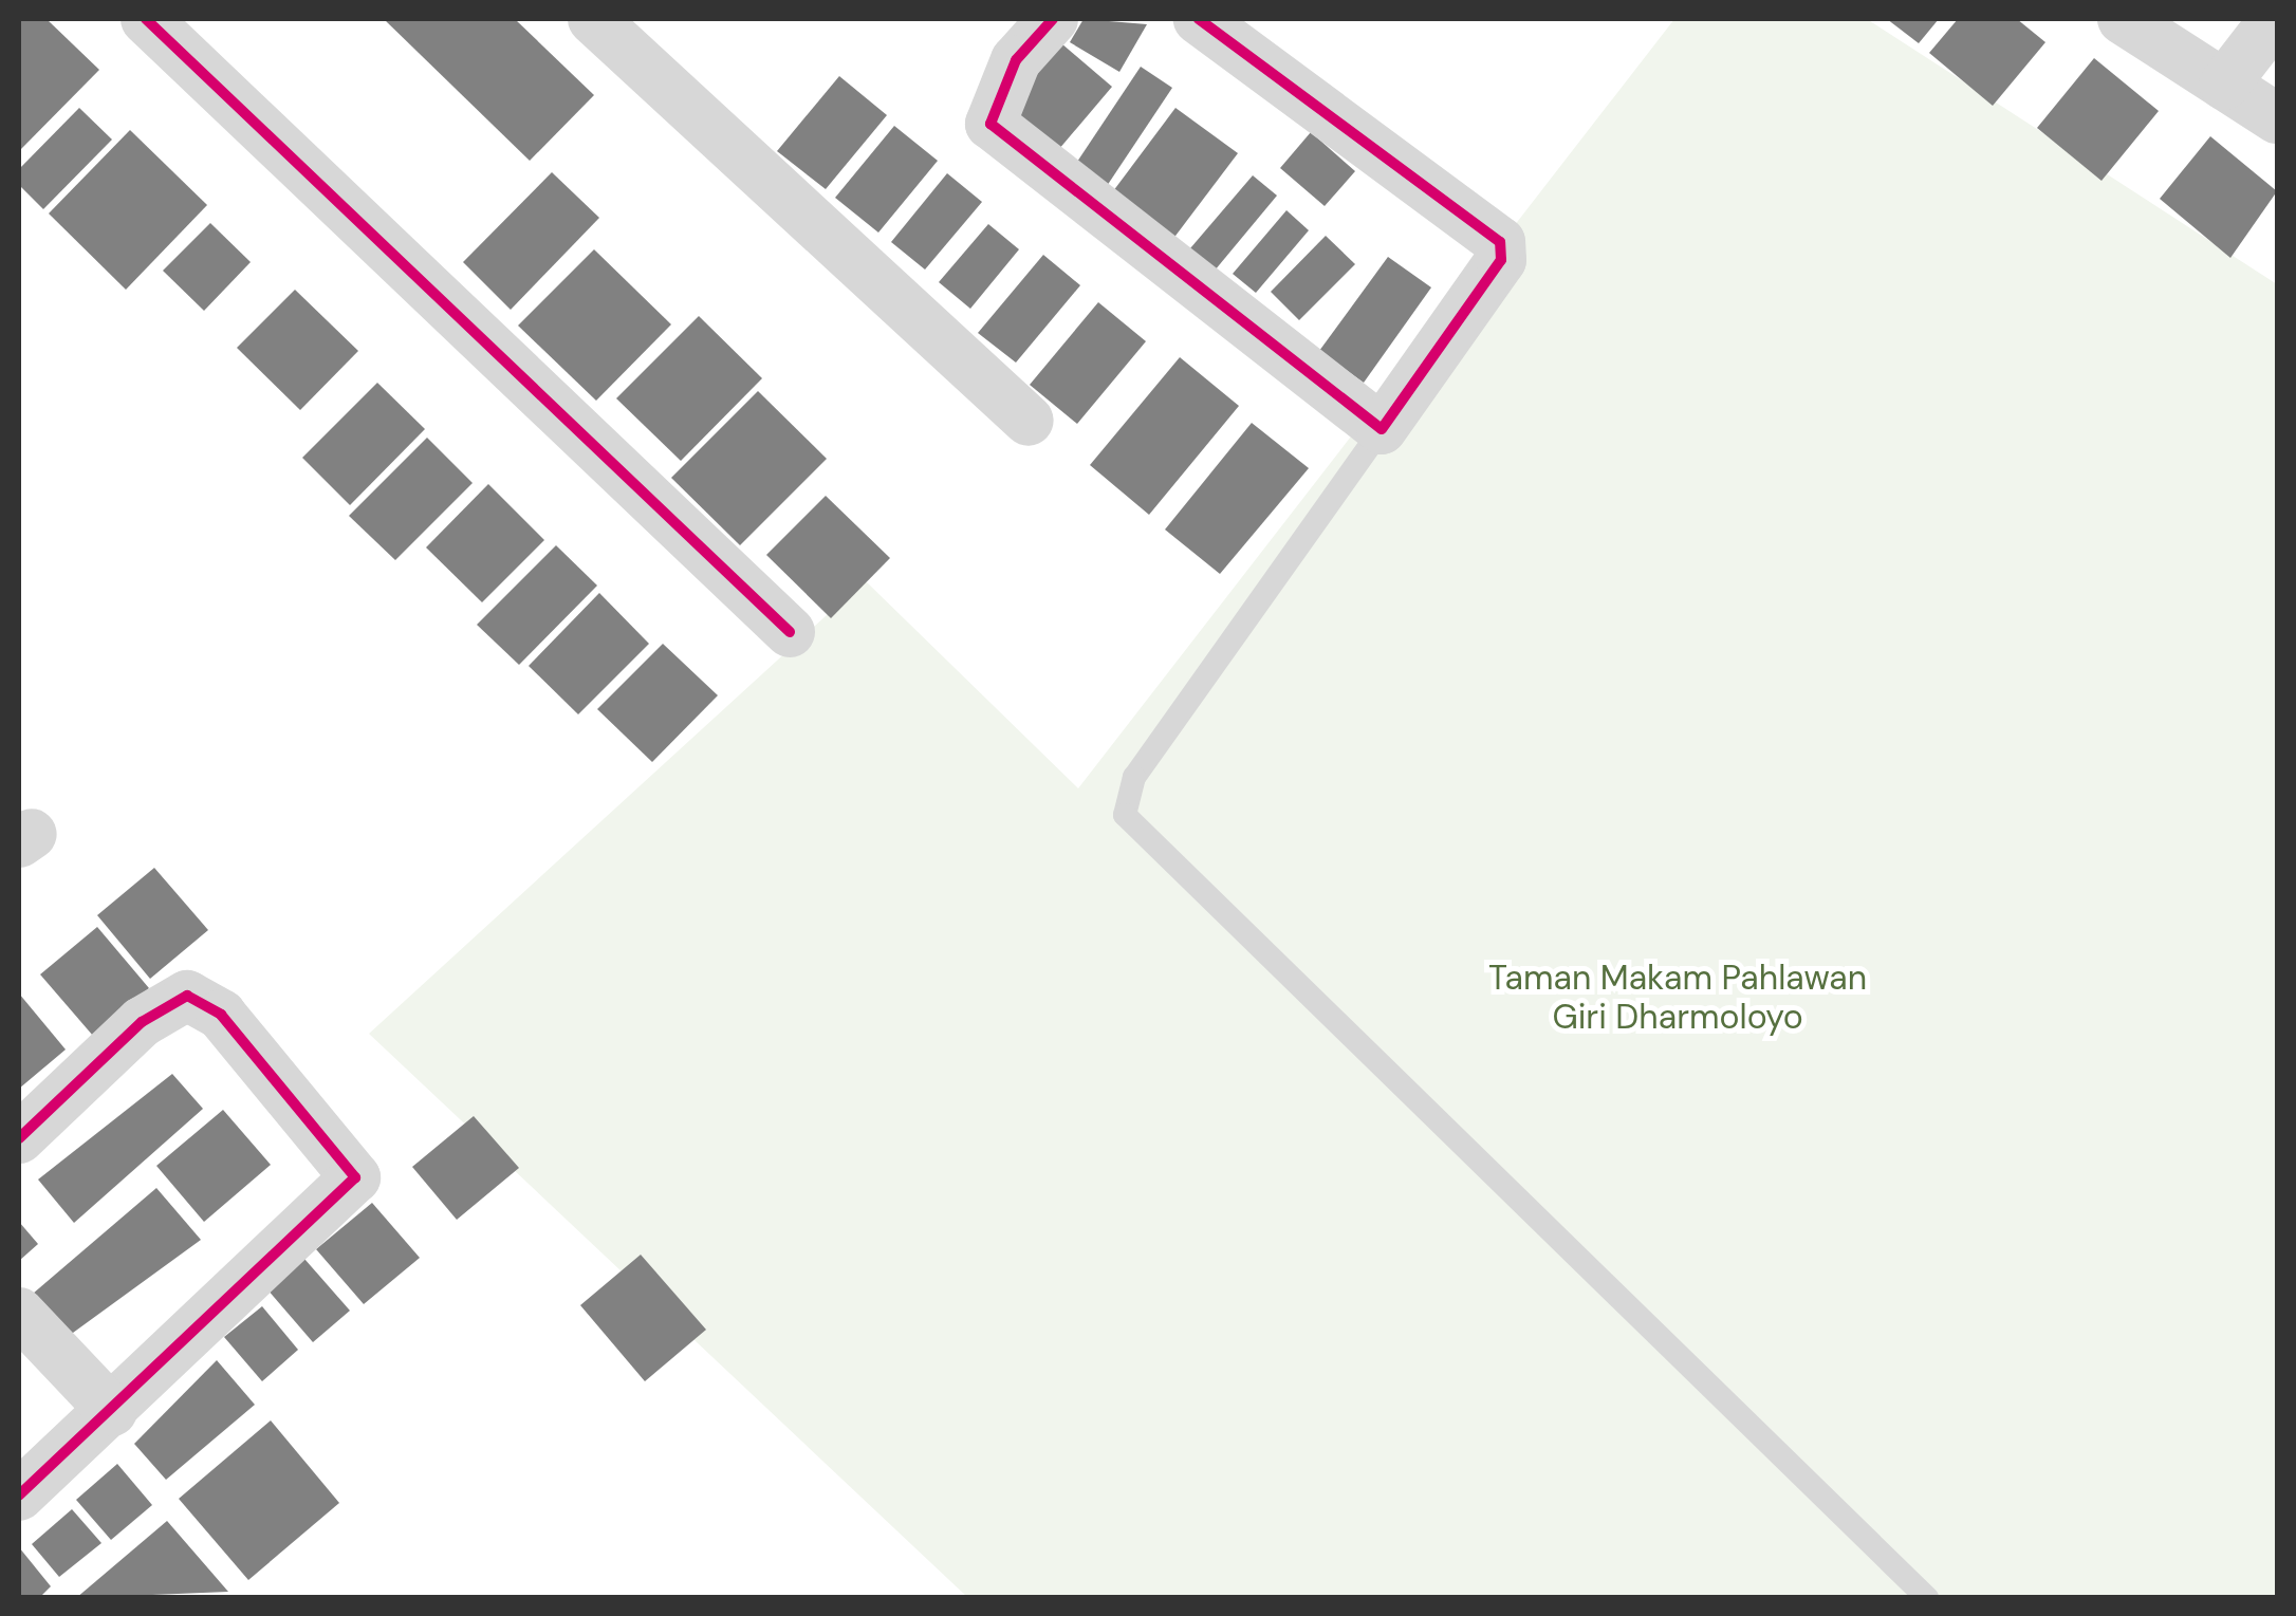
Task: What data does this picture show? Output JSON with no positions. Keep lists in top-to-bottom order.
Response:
{
  "parks": ["Taman Makam Pahlawan Giri Dharmoloyo"]
}
